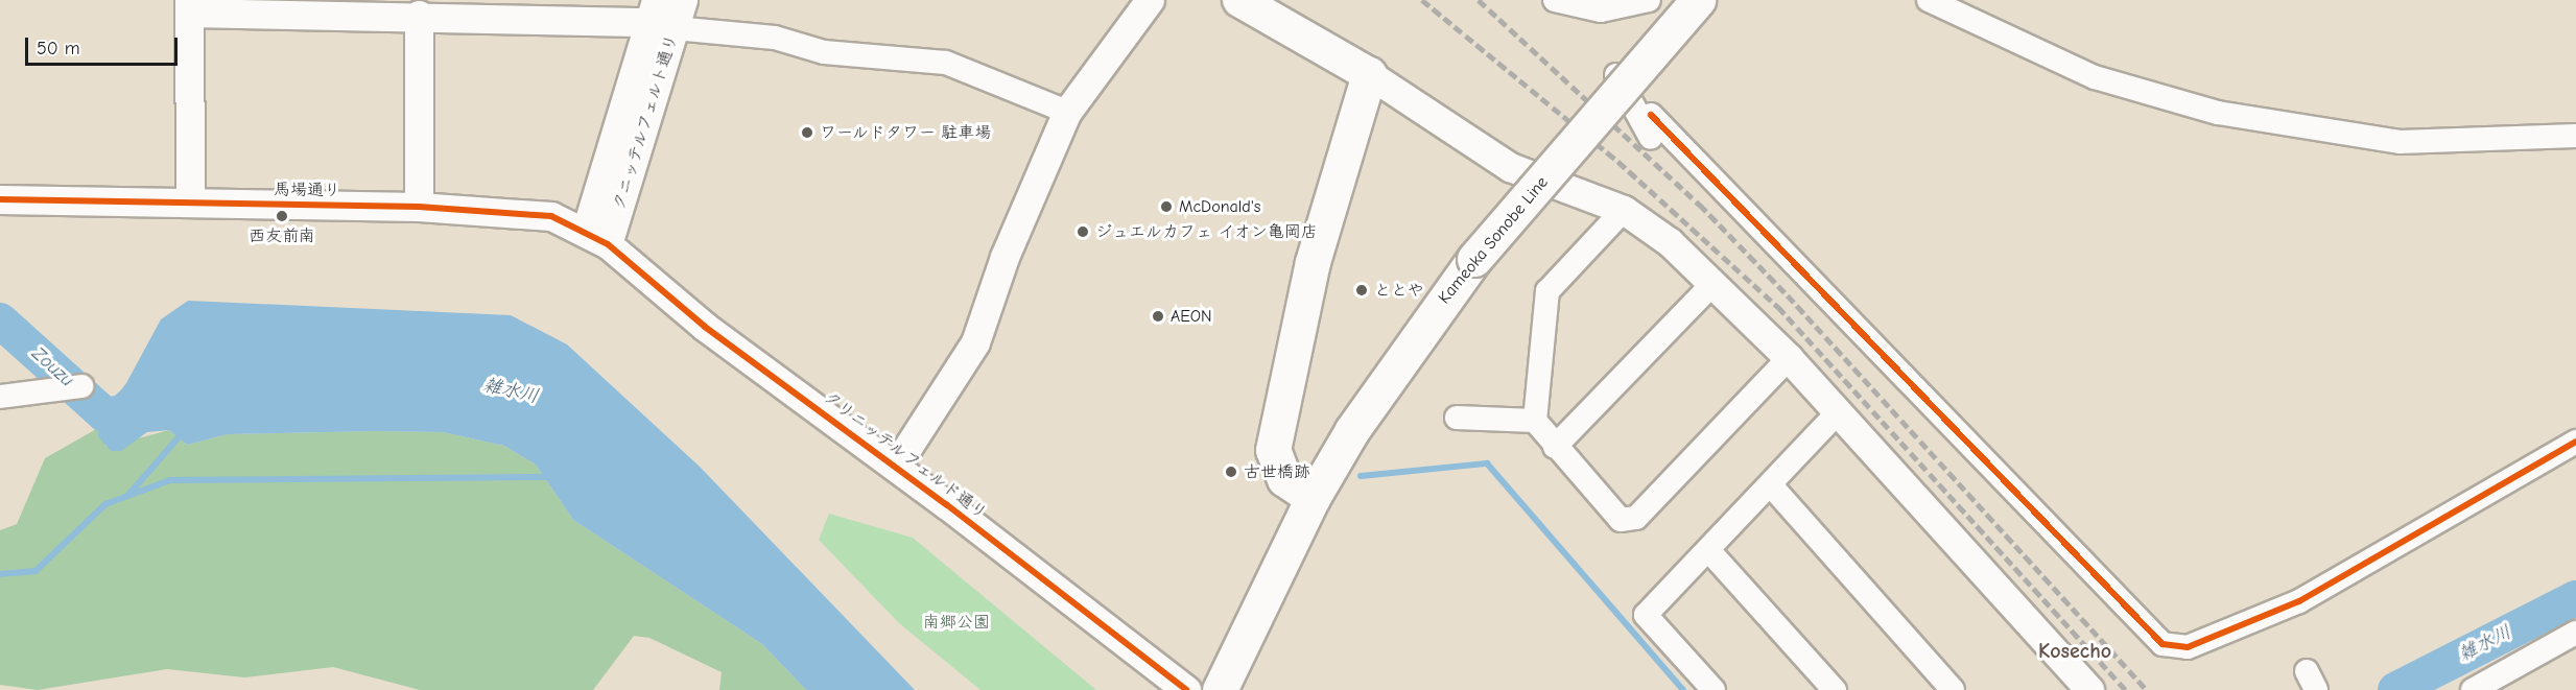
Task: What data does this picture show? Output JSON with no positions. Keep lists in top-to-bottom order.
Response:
{
  "streets": {
    "main road": ["Kameoka Sonobe Line"],
    "street": ["クニッテルフェルト通り", "馬場通り", "クリニッテルフェルド通り"]
  },
  "crossings": [
    ["クニッテルフェルト通り", "馬場通り"],
    ["クニッテルフェルト通り", "クリニッテルフェルド通り"],
    ["馬場通り", "クリニッテルフェルド通り"]
  ],
  "districts": ["Kosecho"],
  "water": ["Zouzu", "雑水川"],
  "parks": ["南郷公園"],
  "places": [
    "ワールドタワー 駐車場",
    "McDonald's",
    "西友前南",
    "ジュエルカフェ イオン亀岡店",
    "ととや",
    "AEON",
    "古世橋跡"
  ],
  "scale_bar": "50 m"
}
